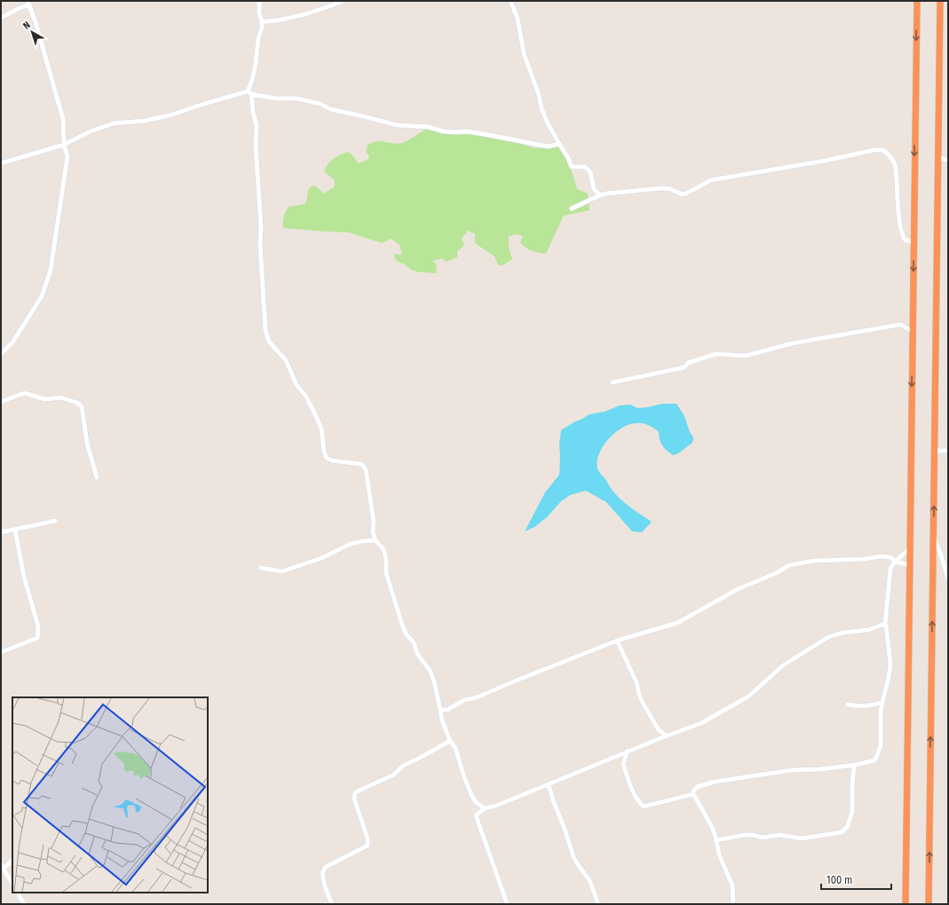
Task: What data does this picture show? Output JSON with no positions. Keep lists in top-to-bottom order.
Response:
{
  "scale_bar": "100 m",
  "north": "top left"
}
